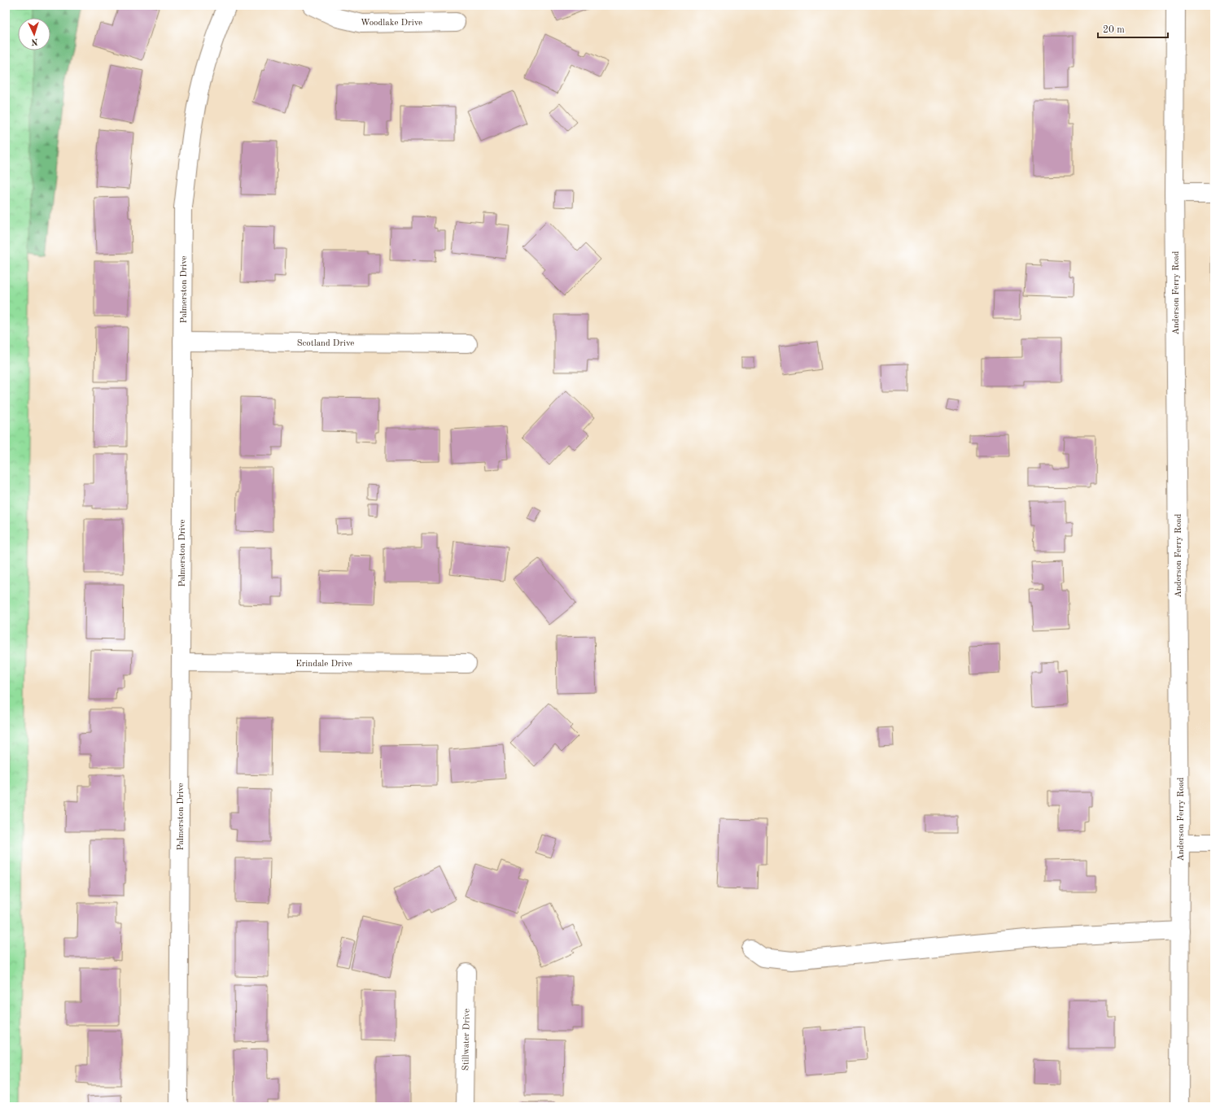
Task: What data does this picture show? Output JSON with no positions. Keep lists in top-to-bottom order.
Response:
{
  "streets": {
    "street": [
      "Woodlake Drive",
      "Palmerston Drive",
      "Anderson Ferry Road",
      "Scotland Drive",
      "Erindale Drive",
      "Stillwater Drive"
    ]
  },
  "crossings": [
    ["Palmerston Drive", "Scotland Drive"],
    ["Palmerston Drive", "Erindale Drive"]
  ],
  "scale_bar": "20 m",
  "north": "bottom"
}
